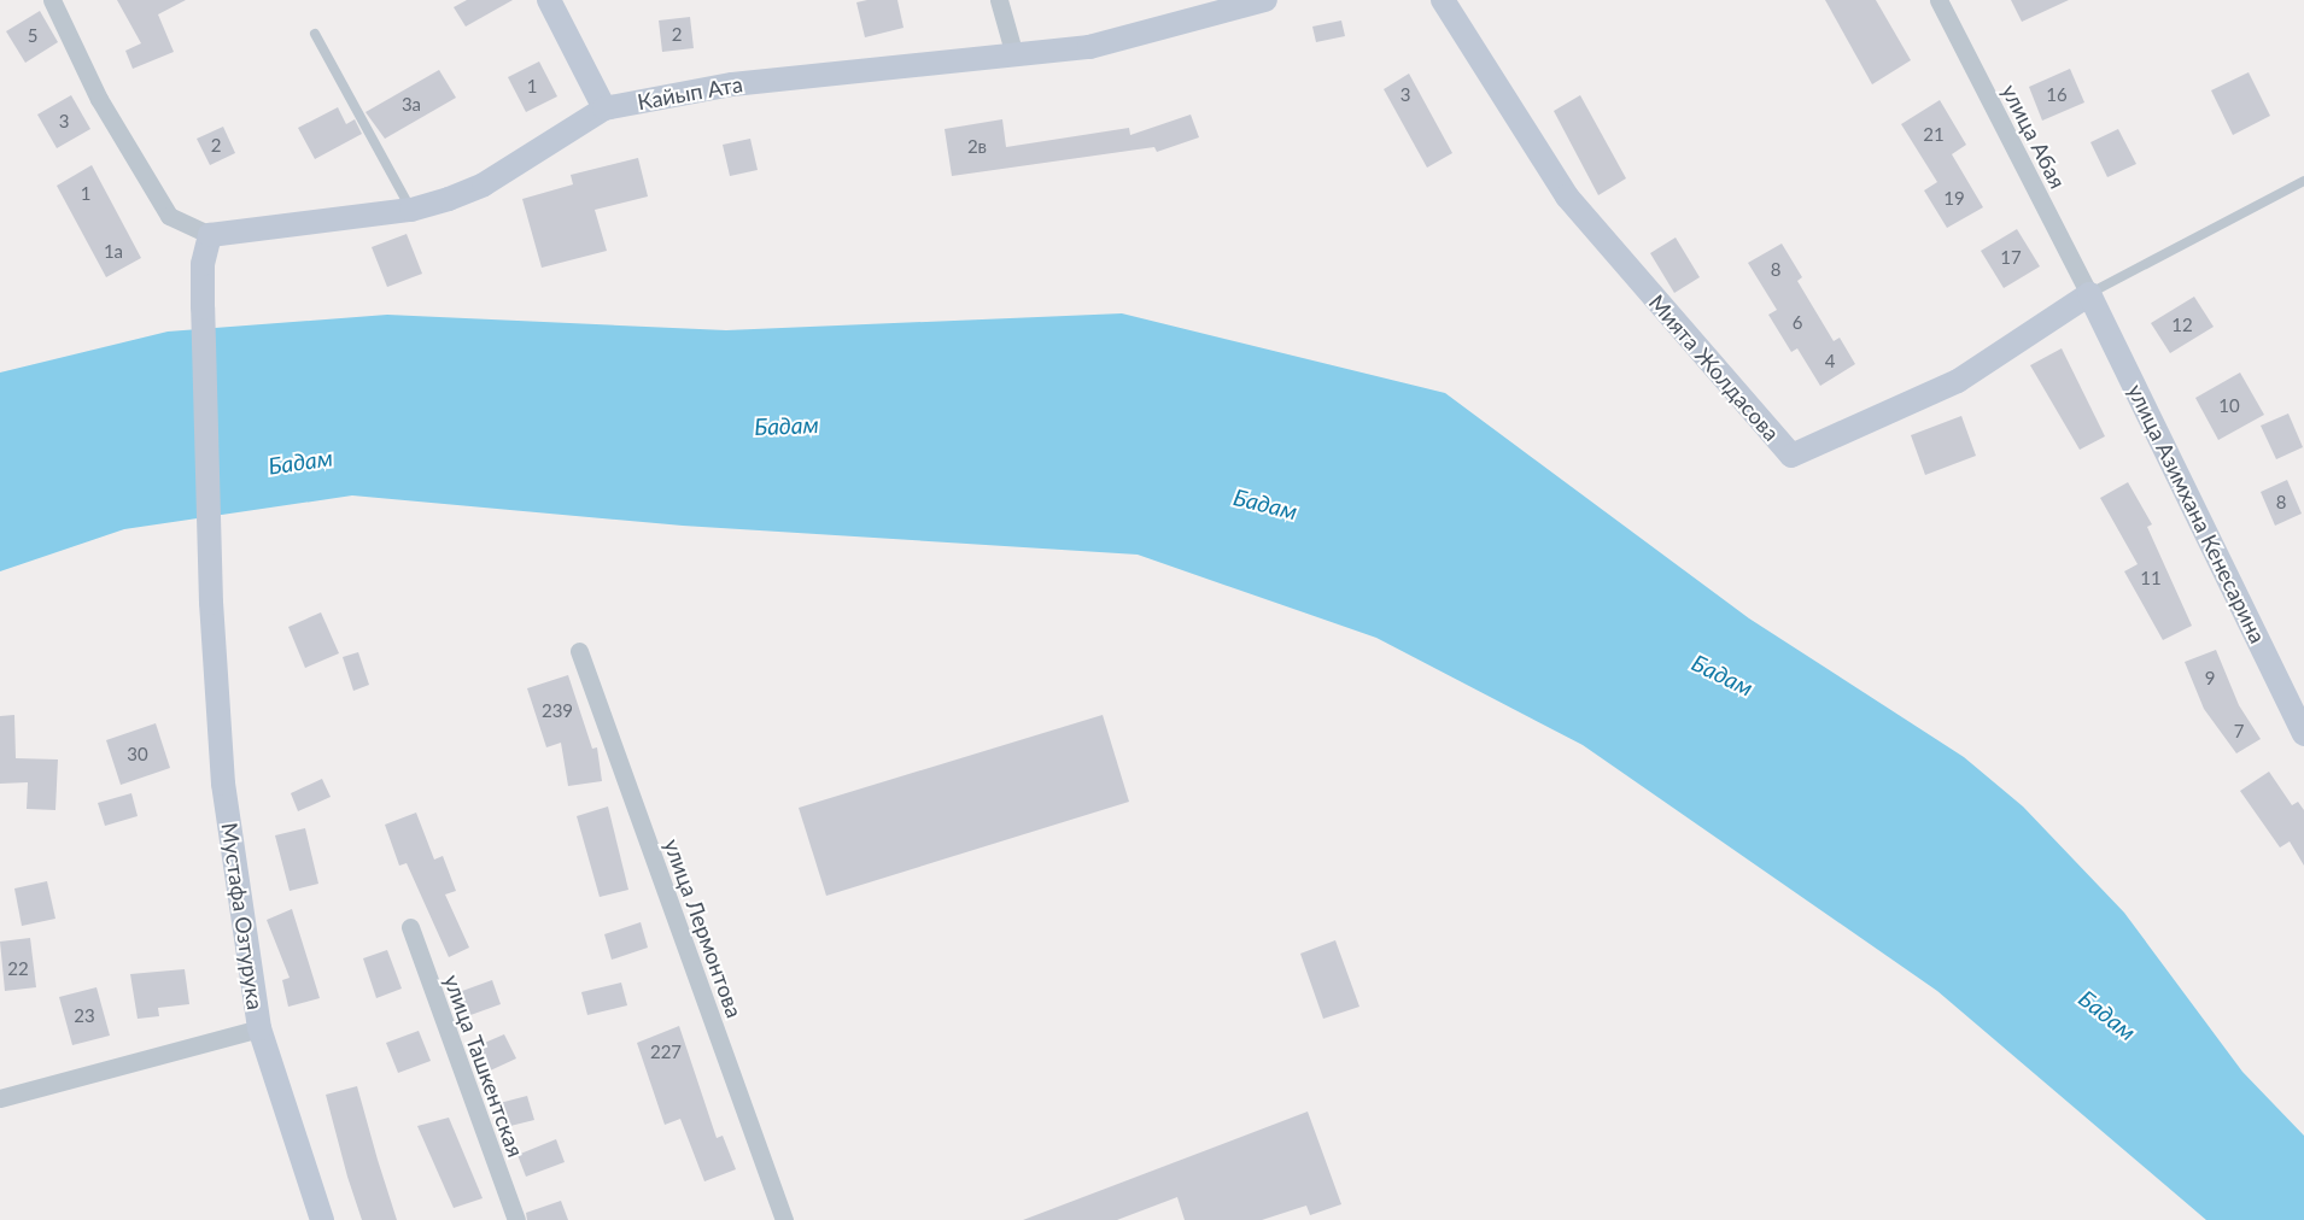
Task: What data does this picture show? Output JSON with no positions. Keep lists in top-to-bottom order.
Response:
{
  "streets": {
    "street": [
      "Кайып Ата",
      "улица Абая",
      "Мията Жолдасова",
      "улица Азимхана Кенесарина",
      "Мустафа Озтурука",
      "улица Лермонтова",
      "улица Ташкентская"
    ]
  },
  "crossings": [
    ["Кайып Ата", "Мустафа Озтурука"],
    ["улица Абая", "Мията Жолдасова"],
    ["улица Абая", "улица Азимхана Кенесарина"],
    ["Мията Жолдасова", "улица Азимхана Кенесарина"]
  ],
  "water": ["Бадам"],
  "house_numbers": [
    "2",
    "5",
    "1",
    "3",
    "16",
    "3а",
    "3",
    "21",
    "2",
    "2в",
    "1",
    "19",
    "1а",
    "17",
    "8",
    "6",
    "12",
    "4",
    "10",
    "8",
    "11",
    "9",
    "239",
    "7",
    "30",
    "22",
    "23",
    "227"
  ]
}
